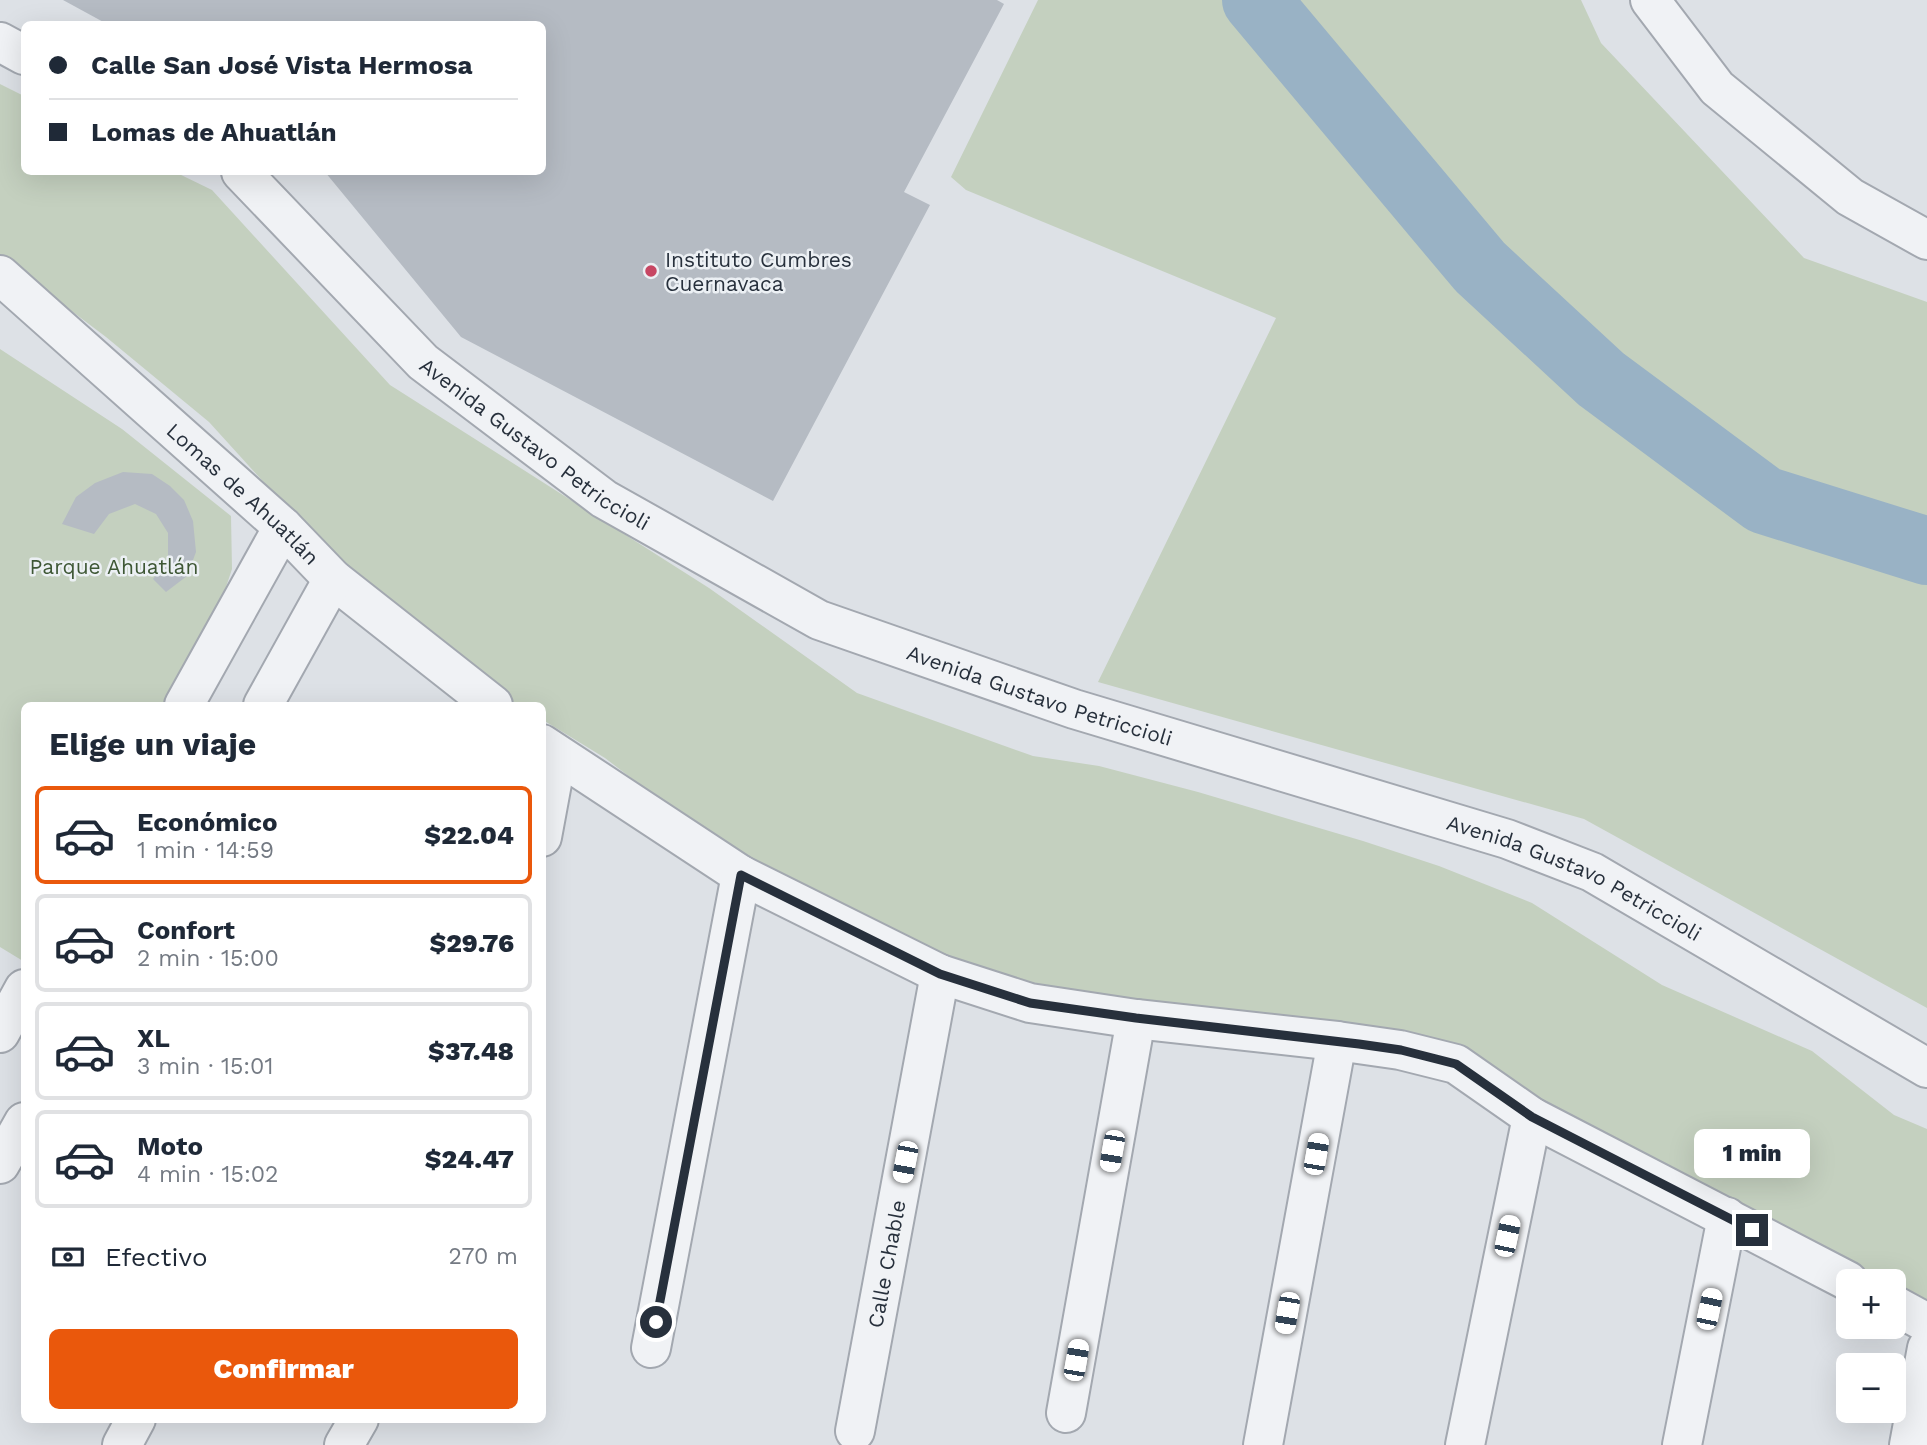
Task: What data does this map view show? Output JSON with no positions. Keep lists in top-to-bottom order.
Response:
{
  "streets": {
    "street": ["Avenida Gustavo Petriccioli", "Lomas de Ahuatlán", "Calle Chable"]
  },
  "parks": ["Parque Ahuatlán"],
  "places": ["Instituto Cumbres Cuernavaca"],
  "page": {
    "banner": ["Calle San José Vista Hermosa", "Lomas de Ahuatlán"],
    "heading": "Elige un viaje",
    "list": [
      {
        "name": "Económico",
        "note": "1 min · 14:59",
        "value": "$22.04"
      },
      {
        "name": "Confort",
        "note": "2 min · 15:00",
        "value": "$29.76"
      },
      {
        "name": "XL",
        "note": "3 min · 15:01",
        "value": "$37.48"
      },
      {
        "name": "Moto",
        "note": "4 min · 15:02",
        "value": "$24.47"
      }
    ],
    "bubble": "1 min",
    "pay": ["Efectivo", "270 m"],
    "map_buttons": ["+", "−"],
    "buttons": "Confirmar"
  }
}
